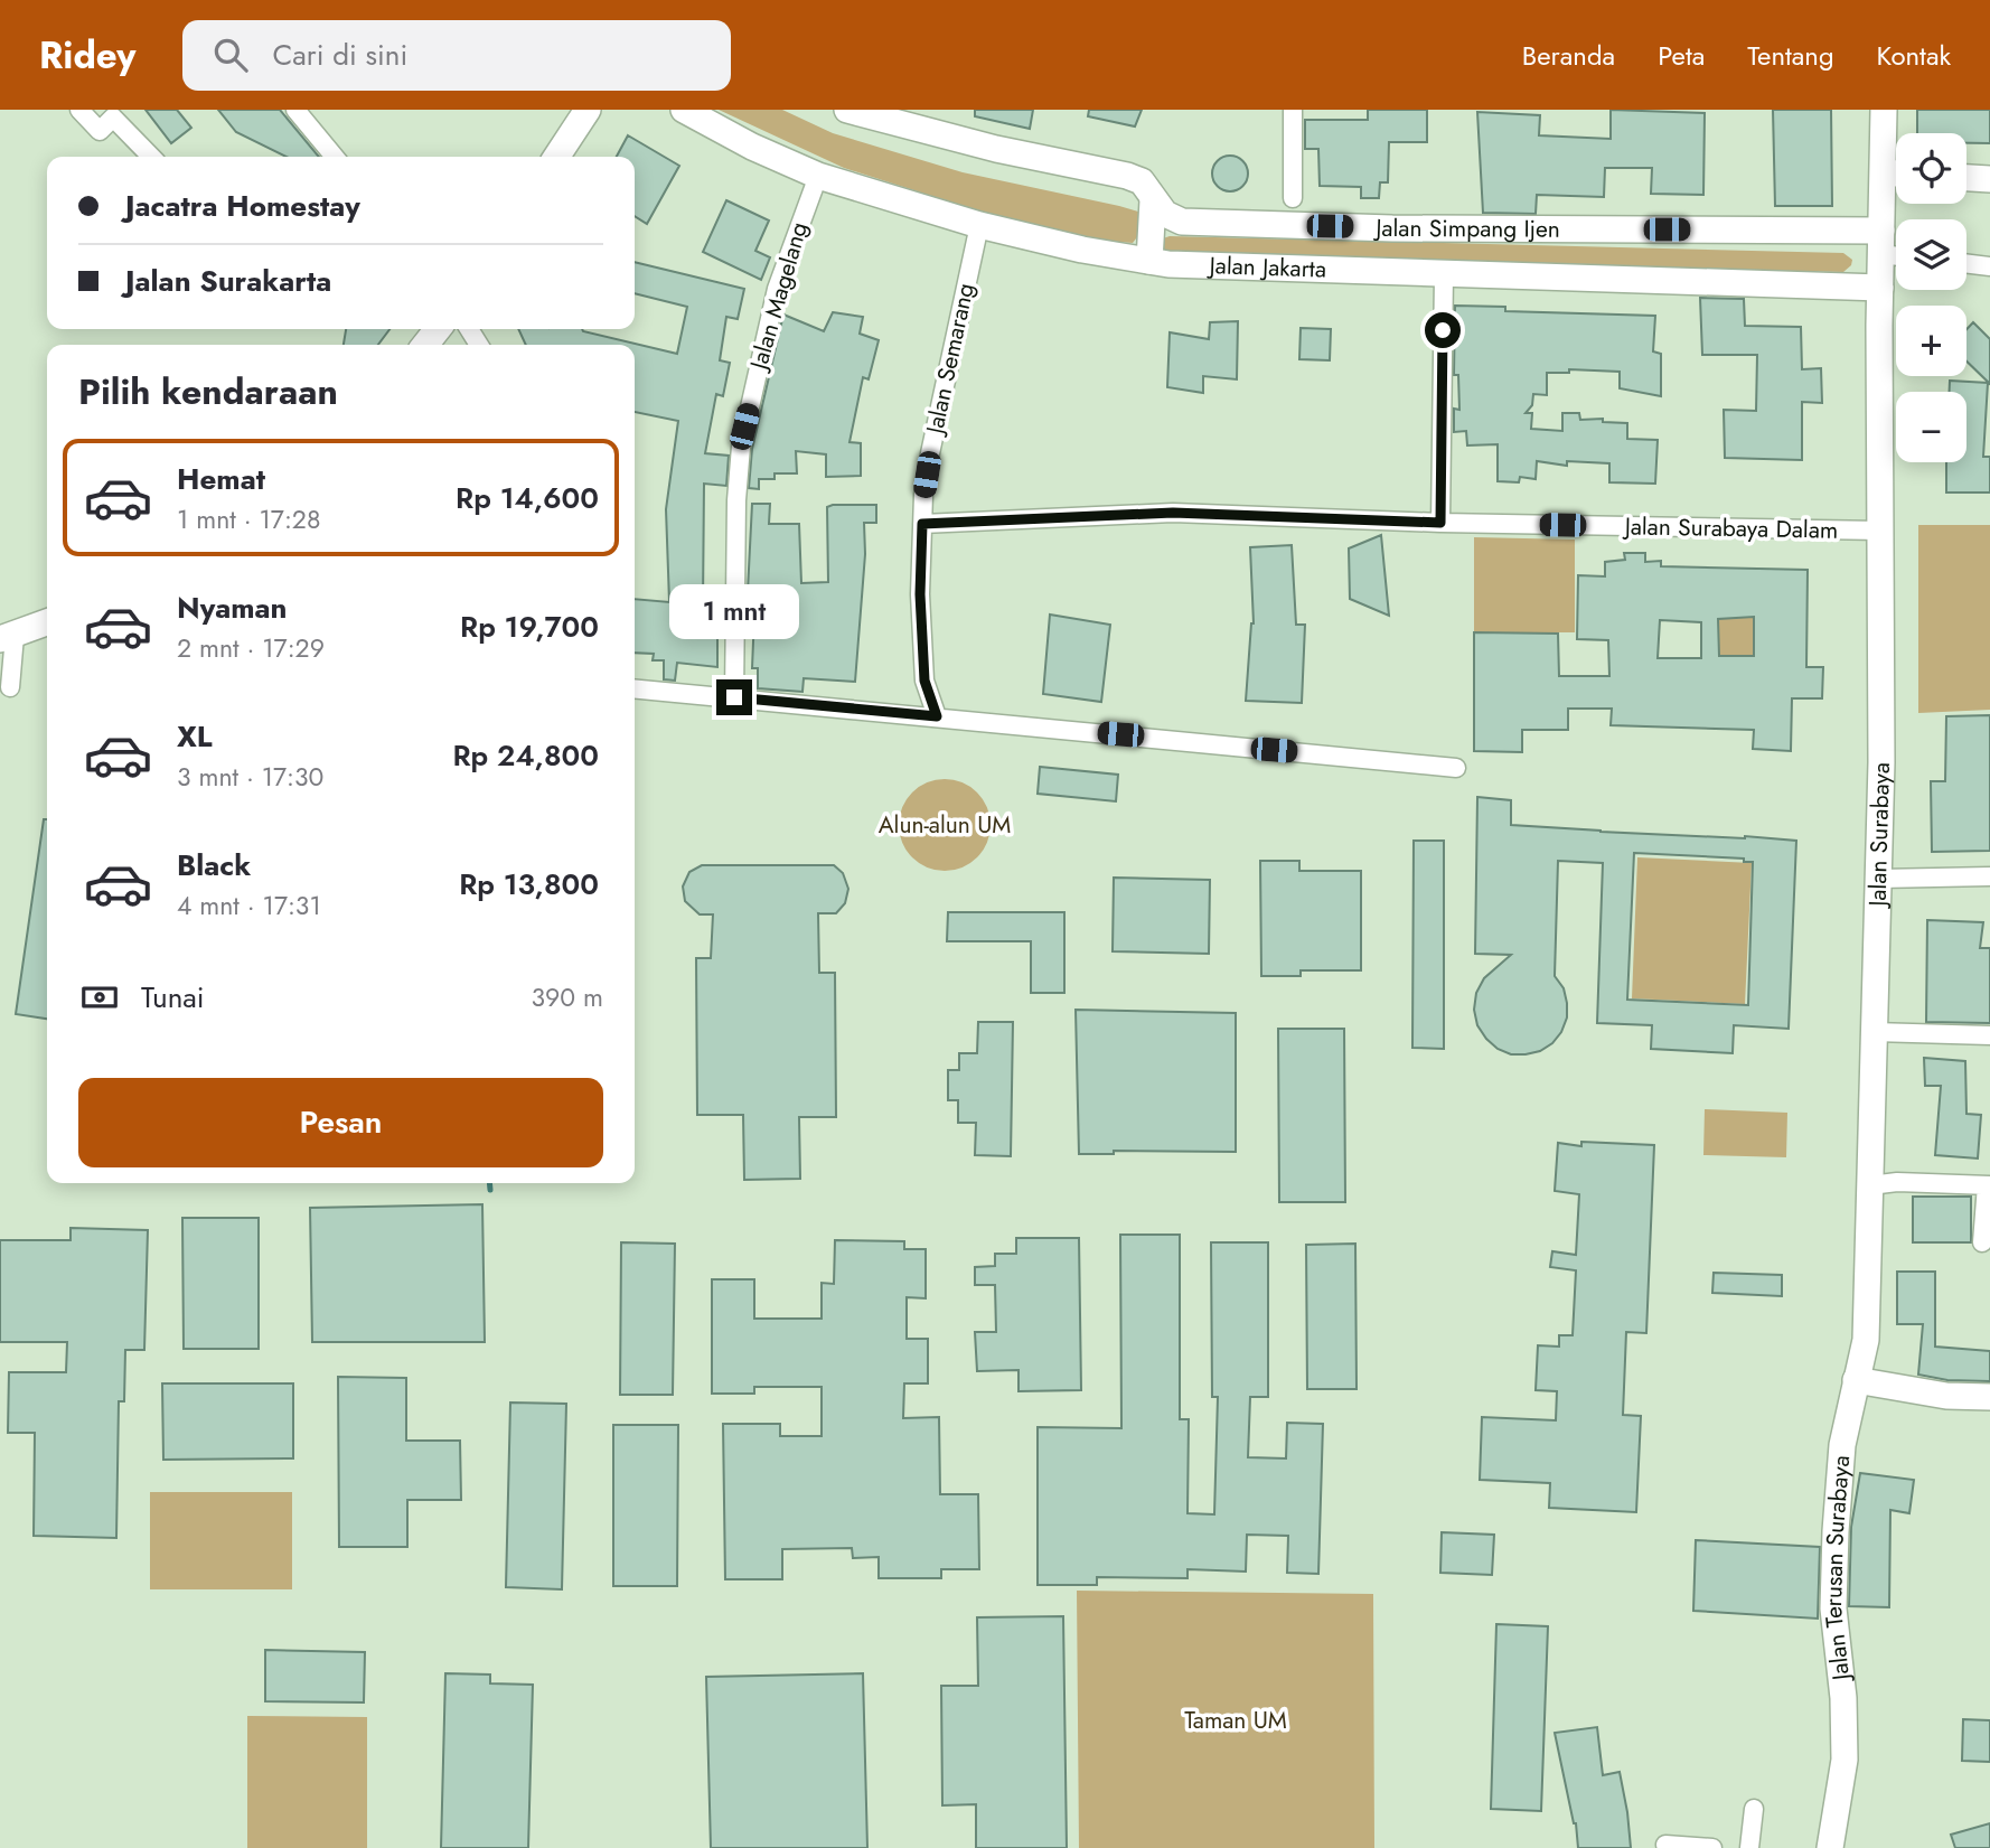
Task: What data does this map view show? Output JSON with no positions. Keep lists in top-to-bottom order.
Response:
{
  "streets": {
    "main road": [
      "Jalan Simpang Ijen",
      "Jalan Jakarta",
      "Jalan Surabaya",
      "Jalan Terusan Surabaya"
    ],
    "street": ["Jalan Magelang", "Jalan Semarang", "Jalan Surabaya Dalam"]
  },
  "crossings": [
    ["Jalan Simpang Ijen", "Jalan Surabaya"],
    ["Jalan Jakarta", "Jalan Magelang"],
    ["Jalan Jakarta", "Jalan Semarang"],
    ["Jalan Jakarta", "Jalan Surabaya"],
    ["Jalan Semarang", "Jalan Surabaya Dalam"],
    ["Jalan Surabaya Dalam", "Jalan Surabaya"],
    ["Jalan Surabaya", "Jalan Terusan Surabaya"]
  ],
  "parks": ["Alun-alun UM", "Taman UM"],
  "page": {
    "header": "Ridey",
    "search": "Cari di sini",
    "nav": [
      "Beranda",
      "Peta",
      "Tentang",
      "Kontak"
    ],
    "map_buttons": ["+", "−"],
    "banner": ["Jacatra Homestay", "Jalan Surakarta"],
    "heading": "Pilih kendaraan",
    "list": [
      {
        "name": "Hemat",
        "note": "1 mnt · 17:28",
        "value": "Rp 14,600"
      },
      {
        "name": "Nyaman",
        "note": "2 mnt · 17:29",
        "value": "Rp 19,700"
      },
      {
        "name": "XL",
        "note": "3 mnt · 17:30",
        "value": "Rp 24,800"
      },
      {
        "name": "Black",
        "note": "4 mnt · 17:31",
        "value": "Rp 13,800"
      }
    ],
    "bubble": "1 mnt",
    "pay": ["Tunai", "390 m"],
    "buttons": "Pesan"
  }
}
